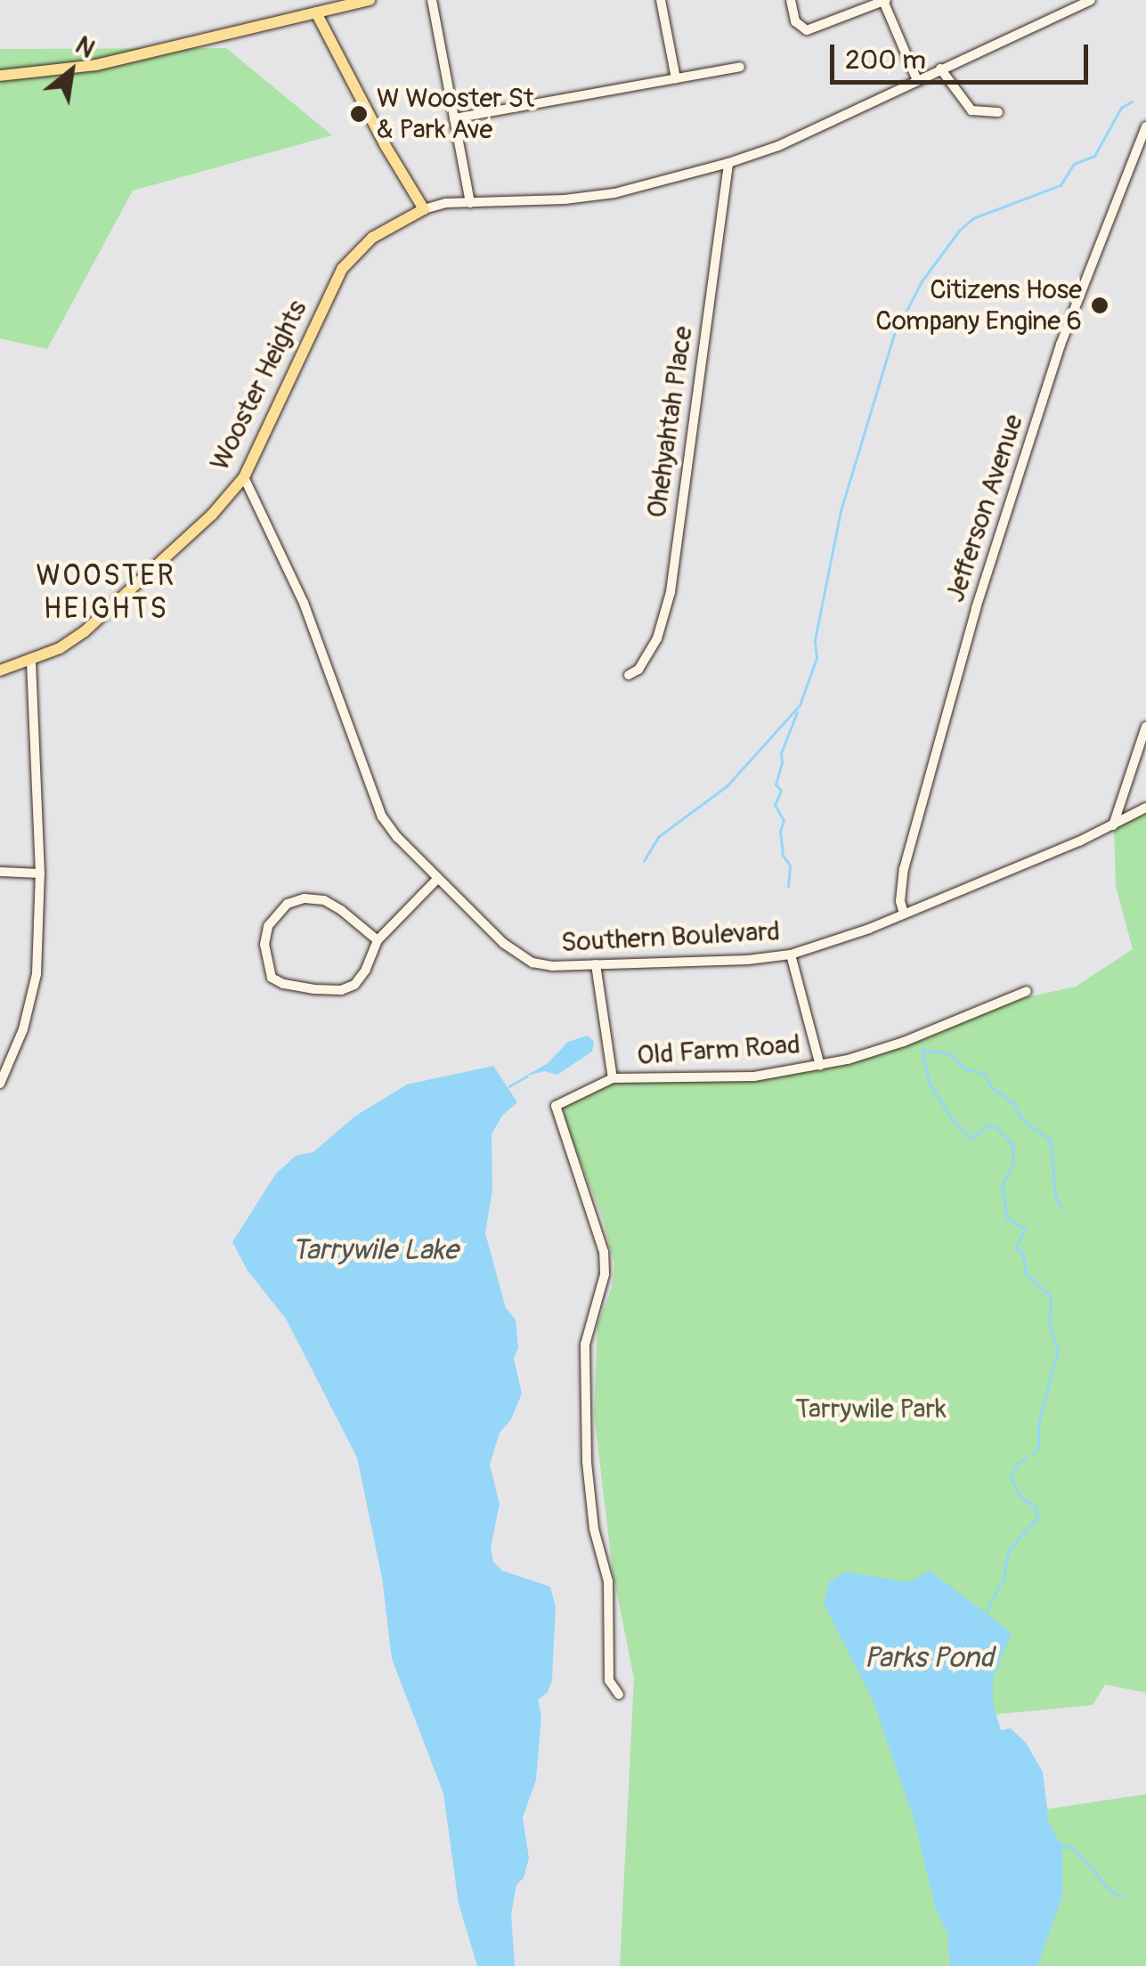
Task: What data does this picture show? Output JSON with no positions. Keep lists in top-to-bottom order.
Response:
{
  "streets": {
    "main road": ["Wooster Heights"],
    "street": [
      "Ohehyahtah Place",
      "Jefferson Avenue",
      "Southern Boulevard",
      "Old Farm Road"
    ]
  },
  "crossings": [
    ["Wooster Heights", "Southern Boulevard"],
    ["Jefferson Avenue", "Southern Boulevard"]
  ],
  "districts": ["WOOSTER HEIGHTS"],
  "water": ["Tarrywile Lake", "Parks Pond"],
  "parks": ["Tarrywile Park"],
  "places": ["W Wooster St & Park Ave", "Citizens Hose Company Engine 6"],
  "scale_bar": "200 m",
  "north": "top right"
}
